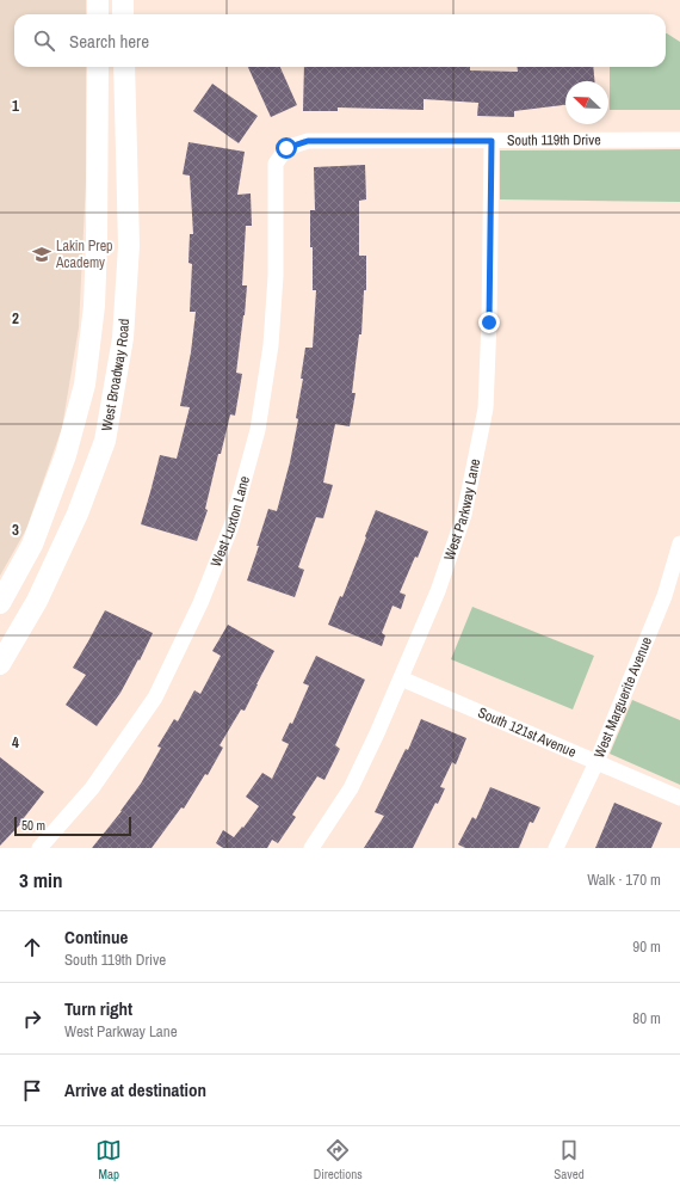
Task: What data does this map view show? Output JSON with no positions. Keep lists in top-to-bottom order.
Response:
{
  "streets": {
    "main road": ["West Broadway Road"],
    "street": [
      "South 119th Drive",
      "West Parkway Lane",
      "West Luxton Lane",
      "West Marguerite Avenue",
      "South 121st Avenue"
    ]
  },
  "crossings": [
    ["South 119th Drive", "West Parkway Lane"],
    ["South 119th Drive", "West Luxton Lane"],
    ["West Parkway Lane", "South 121st Avenue"],
    ["West Marguerite Avenue", "South 121st Avenue"]
  ],
  "places": {
    "school or university": ["Lakin Prep Academy"]
  },
  "scale_bar": "50 m",
  "north": "top left",
  "page": {
    "search": "Search here",
    "scale": "50 m",
    "heading": ["3 min", "Walk · 170 m"],
    "list": [
      ["Continue", "South 119th Drive", "90 m"],
      ["Turn right", "West Parkway Lane", "80 m"],
      "Arrive at destination"
    ],
    "nav": ["Map", "Directions", "Saved"]
  },
  "grid": {
    "rows": [
      "1",
      "2",
      "3",
      "4"
    ]
  }
}
